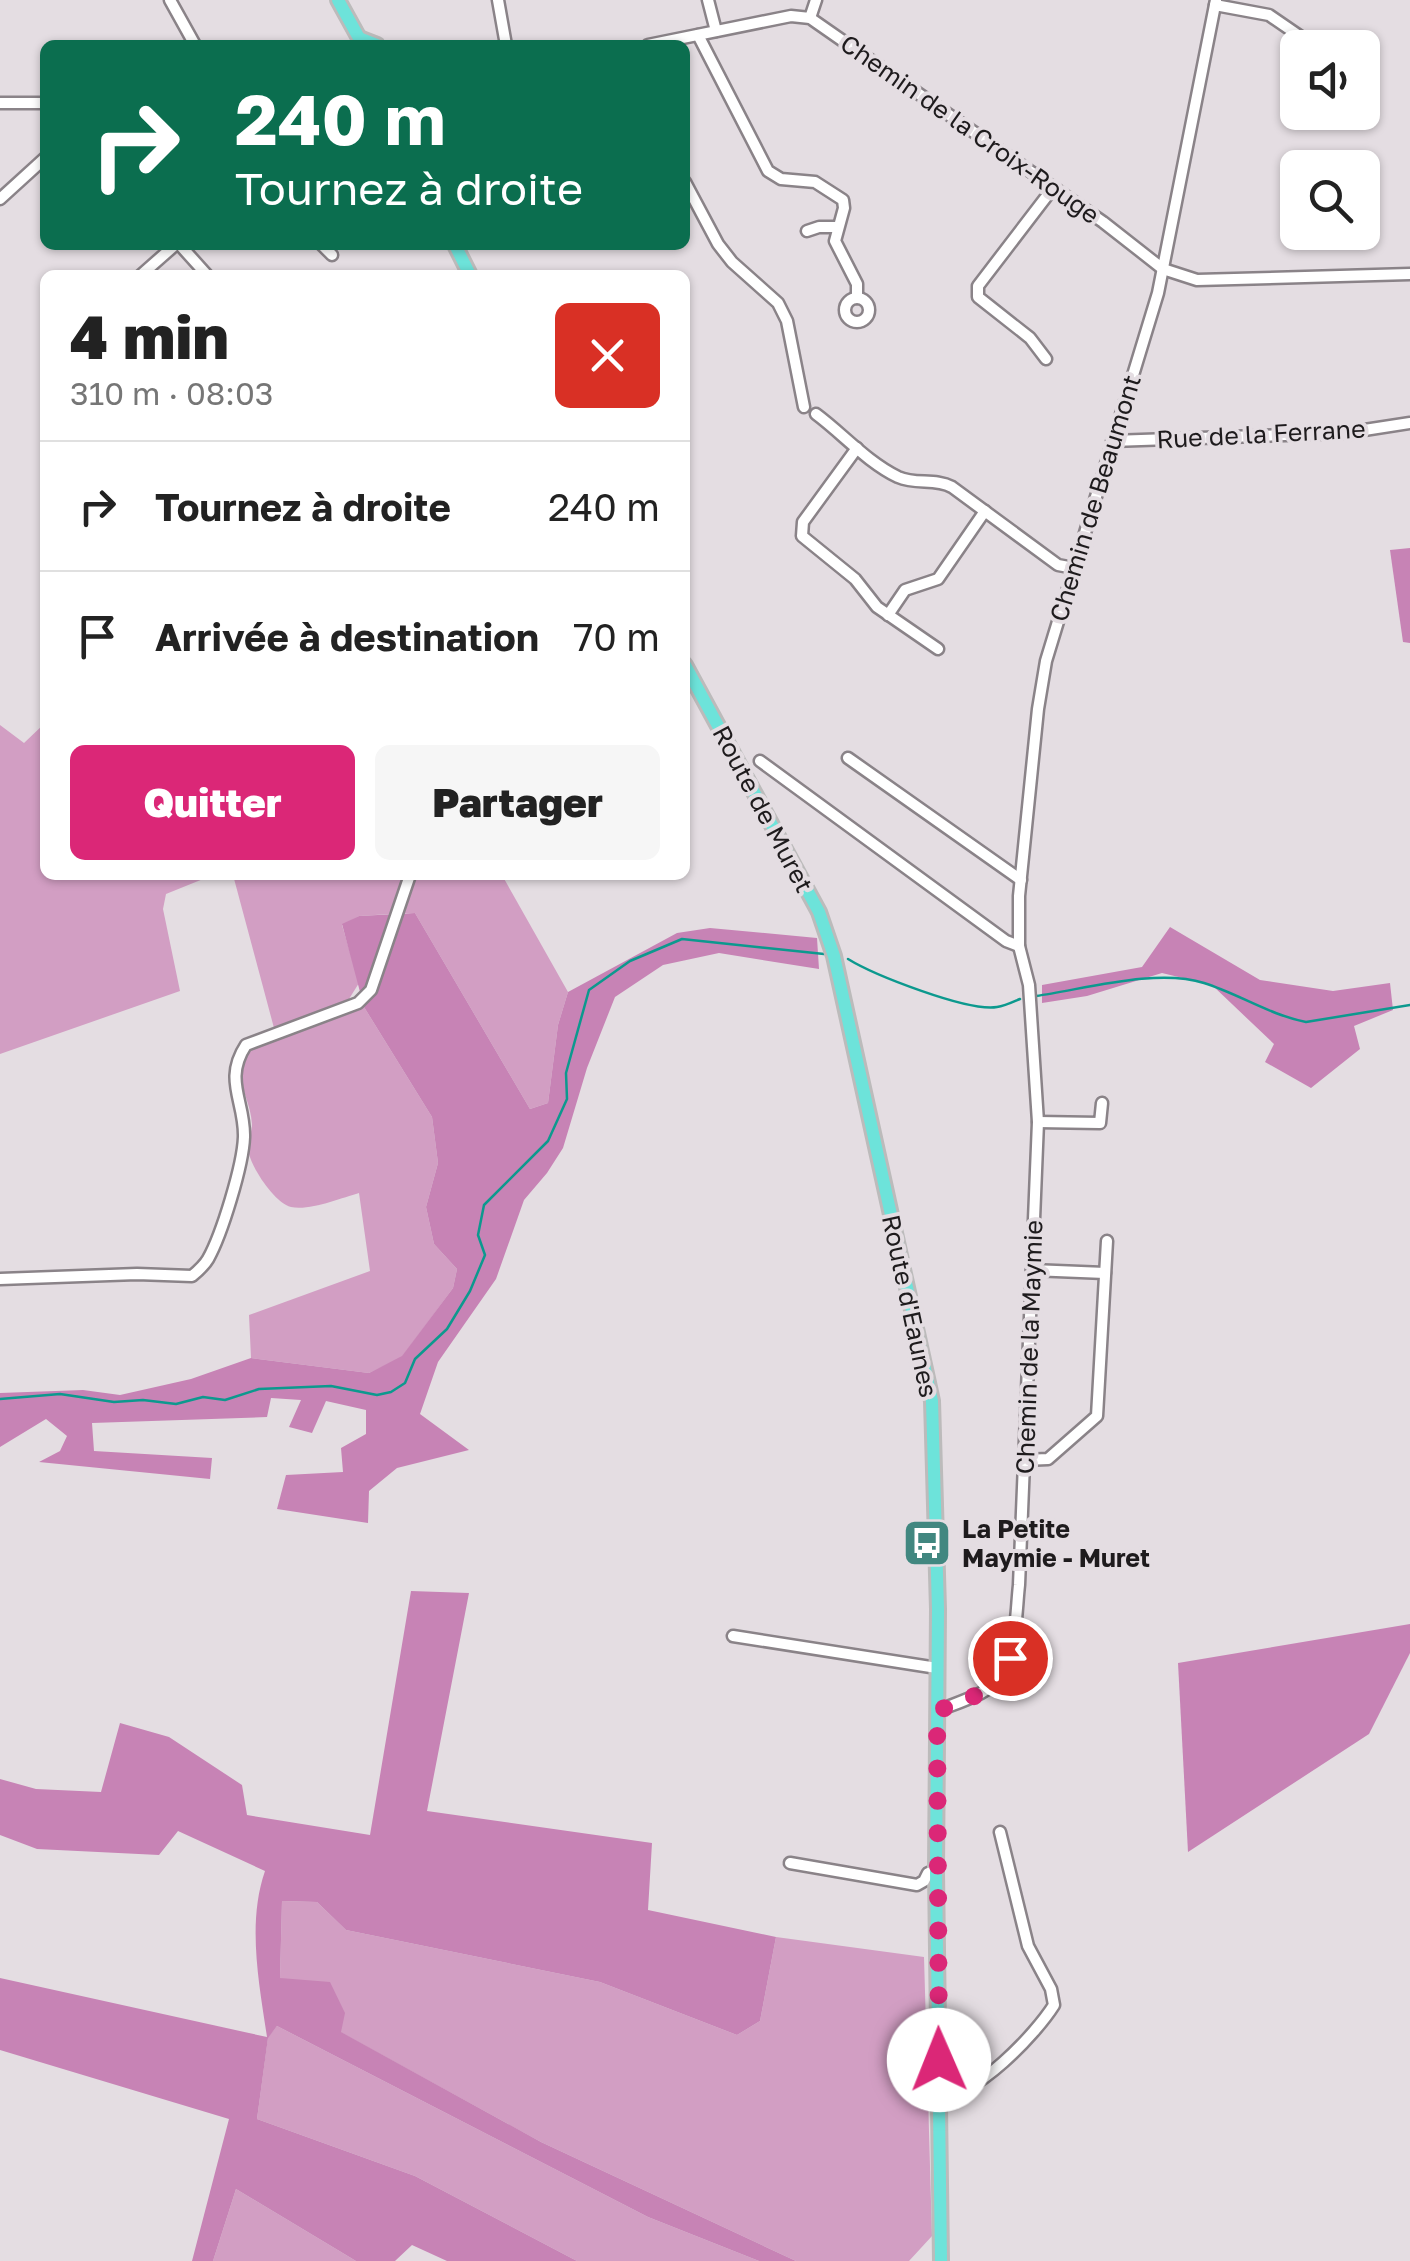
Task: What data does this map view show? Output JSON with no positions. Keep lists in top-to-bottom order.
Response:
{
  "streets": {
    "main road": ["Route de Muret", "Route d'Eaunes"],
    "street": [
      "Chemin de la Croix-Rouge",
      "Rue de la Ferrane",
      "Chemin de Beaumont",
      "Chemin de la Maymie"
    ]
  },
  "crossings": [
    ["Chemin de la Croix-Rouge", "Chemin de Beaumont"],
    ["Rue de la Ferrane", "Chemin de Beaumont"],
    ["Chemin de Beaumont", "Chemin de la Maymie"],
    ["Route de Muret", "Route d'Eaunes"],
    ["Route d'Eaunes", "Chemin de la Maymie"]
  ],
  "places": {
    "bus stop": ["La Petite Maymie - Muret"]
  },
  "page": {
    "turn": ["240 m", "Tournez à droite"],
    "heading": ["4 min", "310 m · 08:03"],
    "list": [
      {
        "name": "Tournez à droite",
        "value": "240 m"
      },
      {
        "name": "Arrivée à destination",
        "value": "70 m"
      }
    ],
    "buttons": ["Quitter", "Partager"]
  }
}
